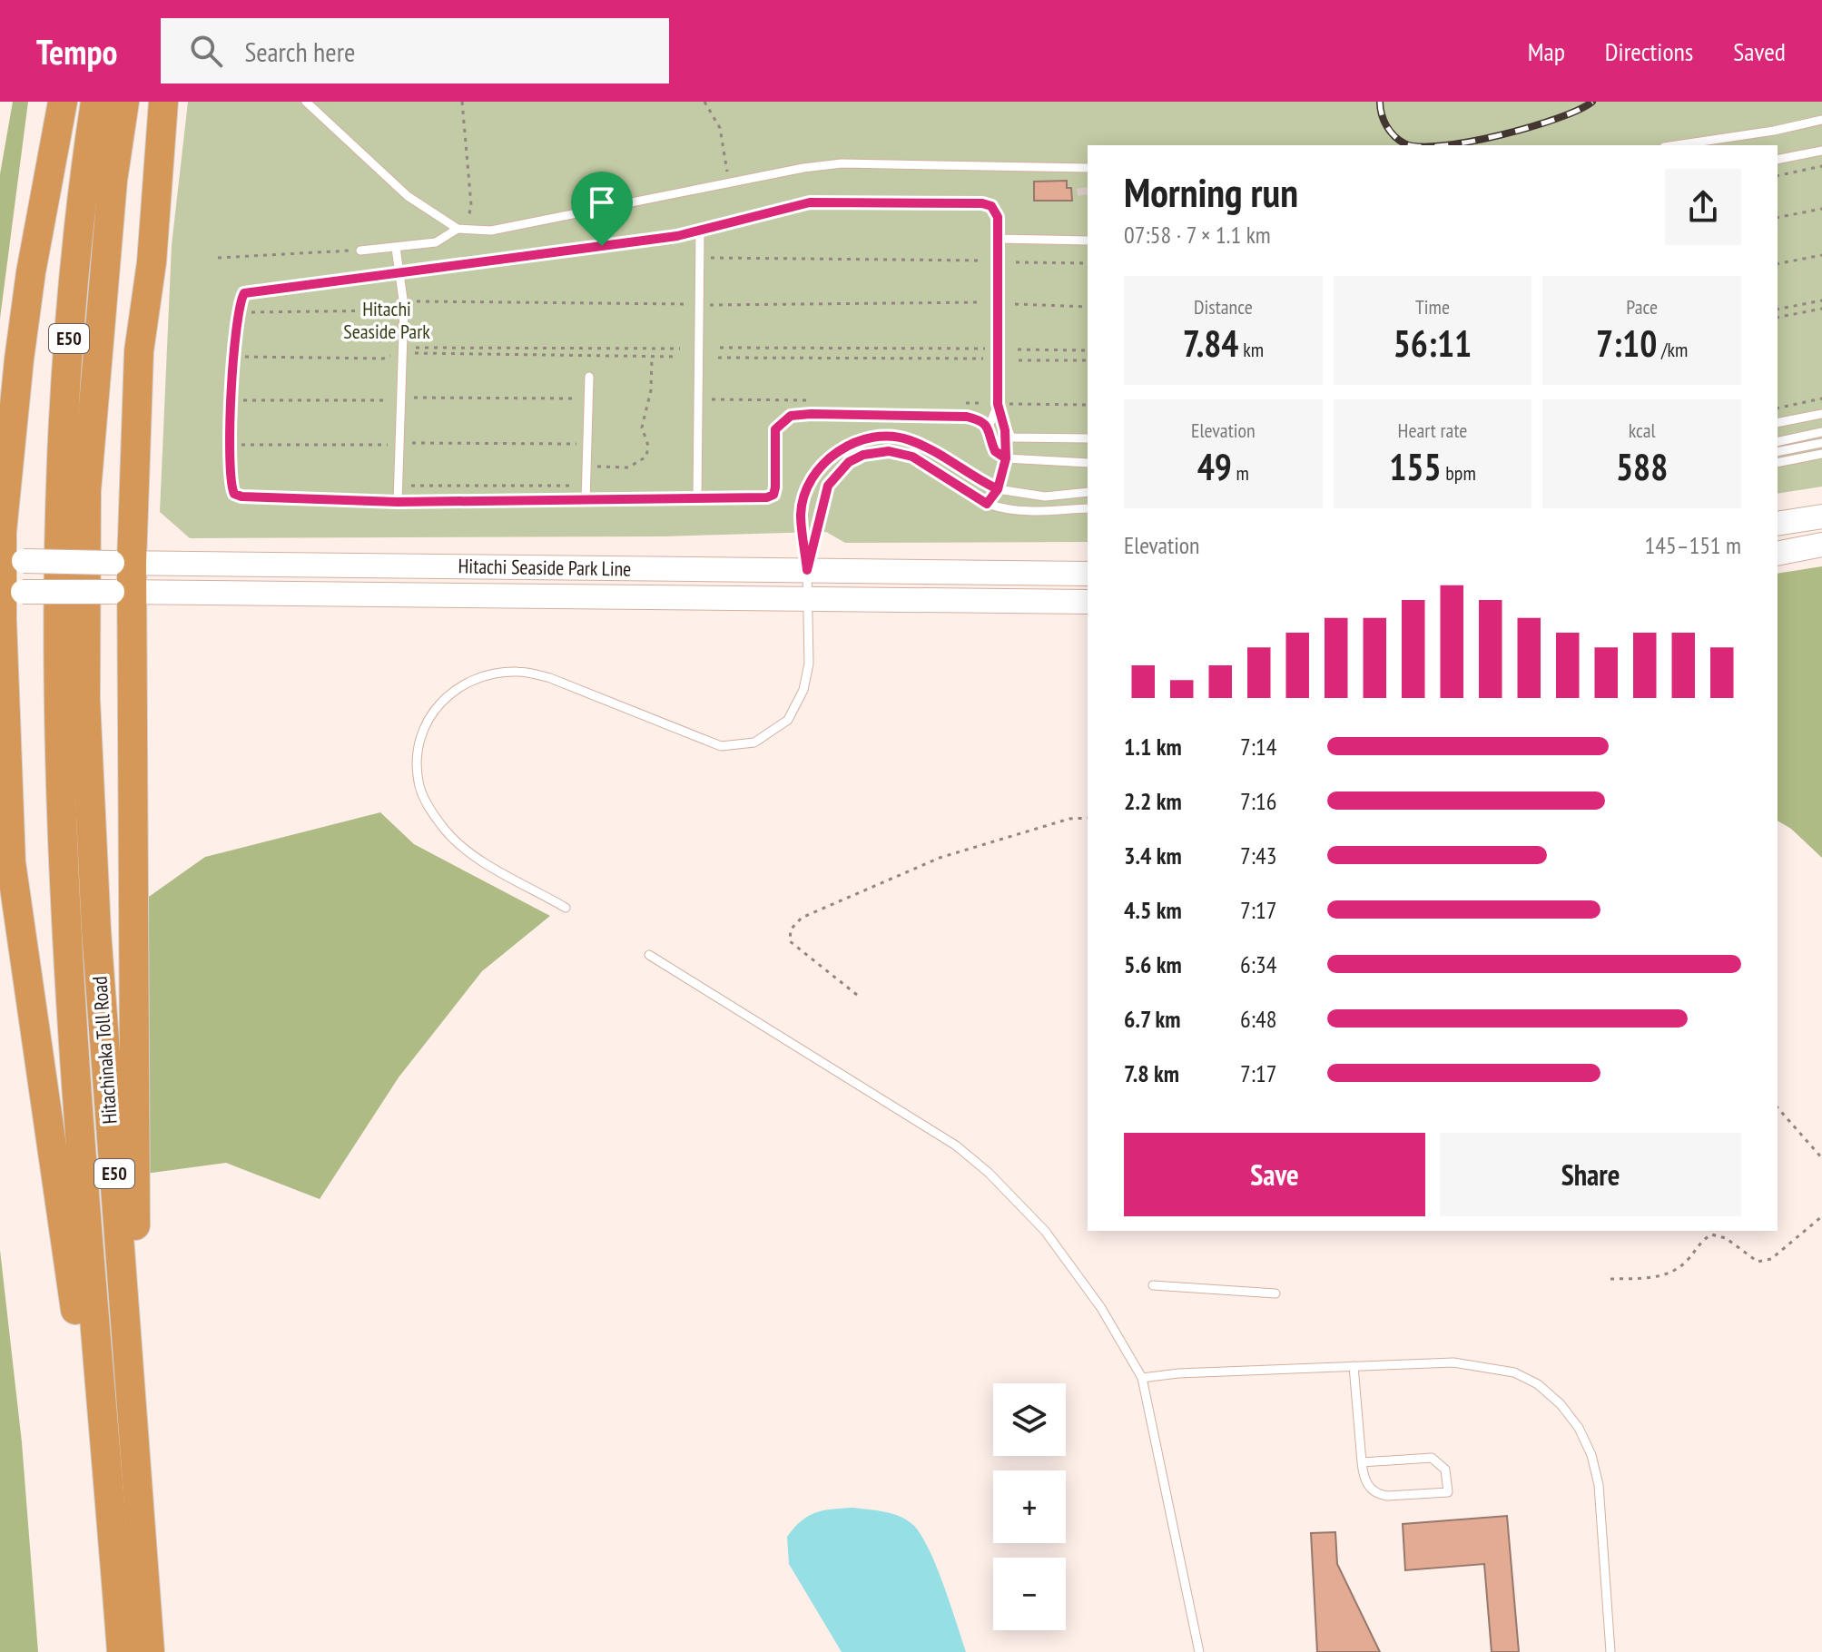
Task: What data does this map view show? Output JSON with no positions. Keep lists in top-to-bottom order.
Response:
{
  "streets": {
    "highway": ["E50", "Hitachinaka Toll Road"],
    "main road": ["Hitachi Seaside Park Line"]
  },
  "crossings": [
    ["E50", "Hitachinaka Toll Road"]
  ],
  "parks": ["Hitachi Seaside Park"],
  "page": {
    "header": "Tempo",
    "search": "Search here",
    "nav": ["Map", "Directions", "Saved"],
    "heading": ["Morning run", "07:58 · 7 × 1.1 km"],
    "stats": [
      ["Distance", "7.84 km"],
      ["Time", "56:11"],
      ["Pace", "7:10 /km"],
      ["Elevation", "49 m"],
      ["Heart rate", "155 bpm"],
      ["kcal", "588"]
    ],
    "chart": ["Elevation", "145–151 m"],
    "list": [
      {
        "name": "1.1 km",
        "note": "7:14"
      },
      {
        "name": "2.2 km",
        "note": "7:16"
      },
      {
        "name": "3.4 km",
        "note": "7:43"
      },
      {
        "name": "4.5 km",
        "note": "7:17"
      },
      {
        "name": "5.6 km",
        "note": "6:34"
      },
      {
        "name": "6.7 km",
        "note": "6:48"
      },
      {
        "name": "7.8 km",
        "note": "7:17"
      }
    ],
    "buttons": ["Save", "Share"],
    "map_buttons": ["+", "−"]
  }
}
